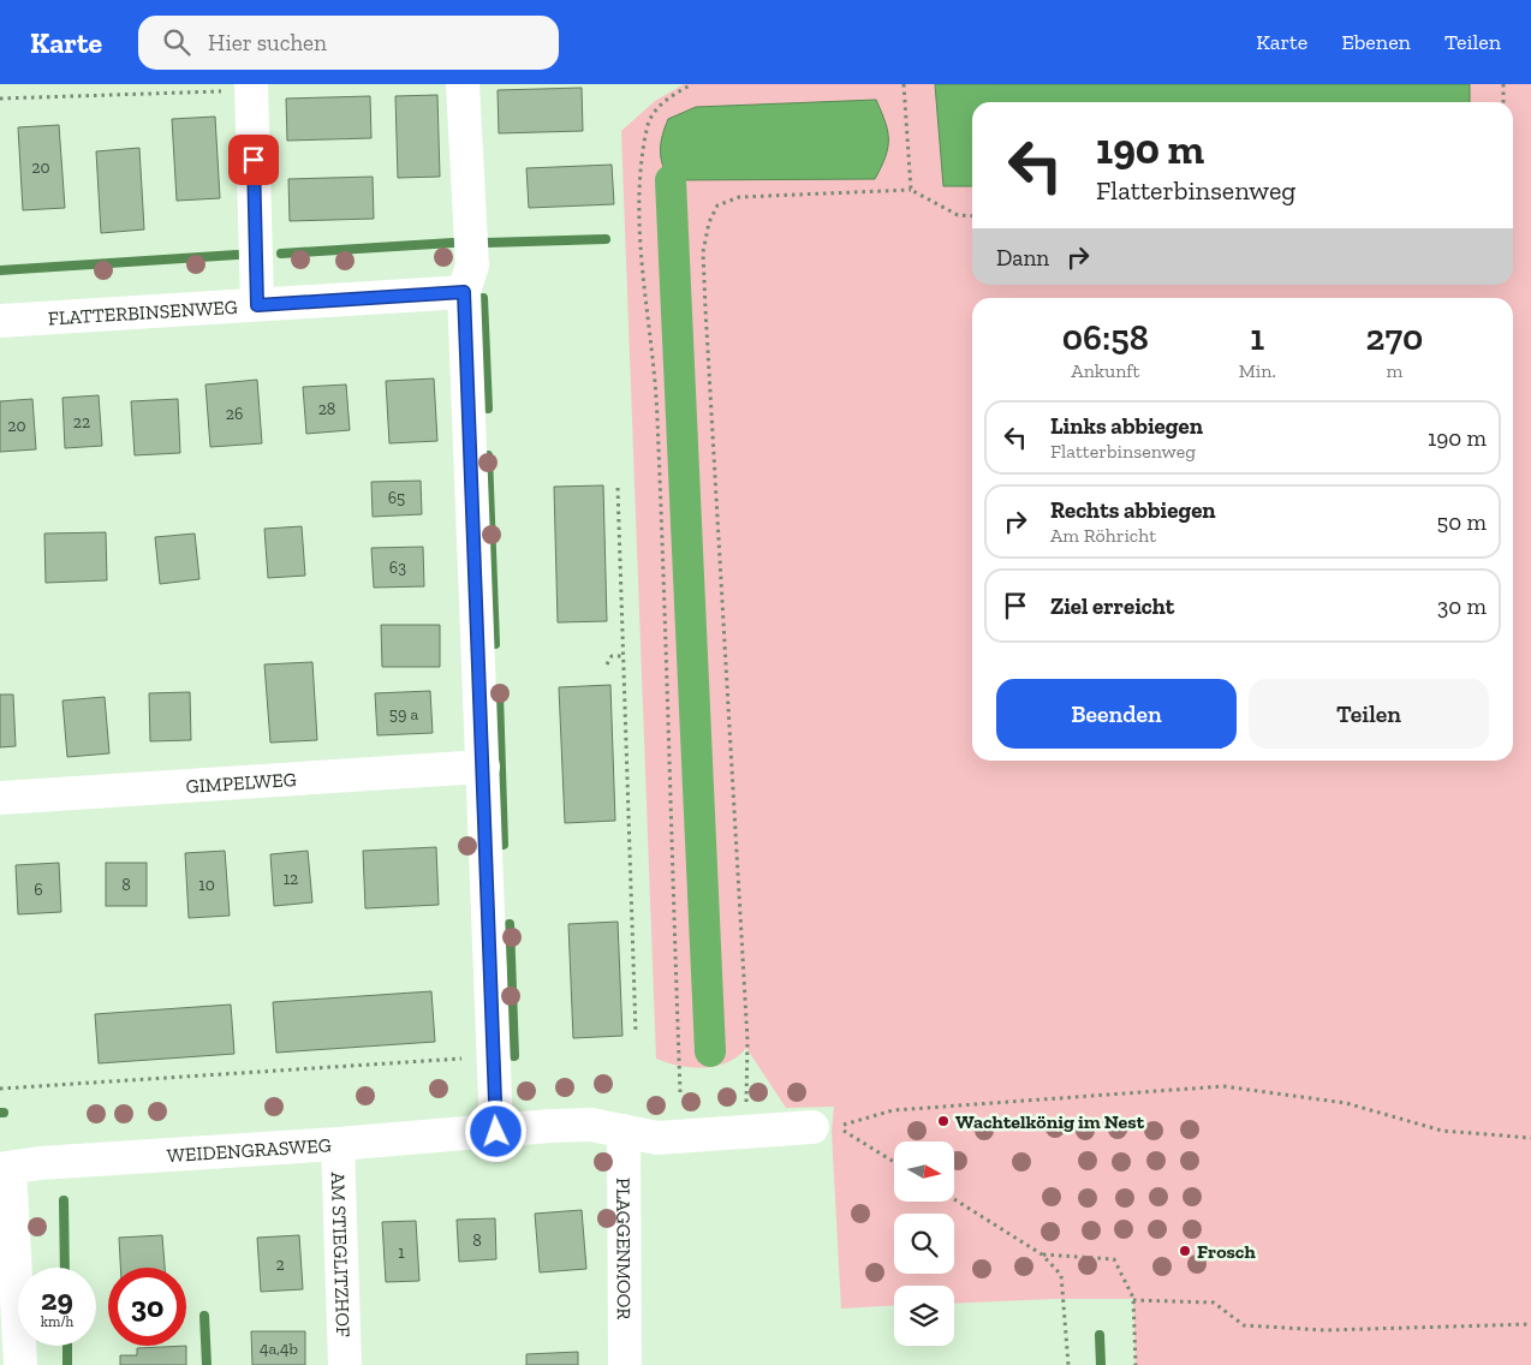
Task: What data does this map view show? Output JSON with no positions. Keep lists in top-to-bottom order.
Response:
{
  "streets": {
    "street": [
      "FLATTERBINSENWEG",
      "GIMPELWEG",
      "WEIDENGRASWEG",
      "PLAGGENMOOR",
      "AM STIEGLITZHOF"
    ]
  },
  "crossings": [
    ["WEIDENGRASWEG", "AM STIEGLITZHOF"]
  ],
  "places": ["Wachtelkönig im Nest", "Frosch"],
  "house_numbers": [
    "20",
    "28",
    "26",
    "22",
    "20",
    "65",
    "63",
    "59 a",
    "12",
    "8",
    "10",
    "6",
    "8",
    "1",
    "2",
    "4a,4b"
  ],
  "north": "right",
  "page": {
    "header": "Karte",
    "search": "Hier suchen",
    "nav": ["Karte", "Ebenen", "Teilen"],
    "turn": ["190 m", "Flatterbinsenweg"],
    "then": "Dann",
    "eta": [
      "06:58",
      "Ankunft",
      "1",
      "Min.",
      "270",
      "m"
    ],
    "list": [
      {
        "name": "Links abbiegen",
        "note": "Flatterbinsenweg",
        "value": "190 m"
      },
      {
        "name": "Rechts abbiegen",
        "note": "Am Röhricht",
        "value": "50 m"
      },
      {
        "name": "Ziel erreicht",
        "value": "30 m"
      }
    ],
    "buttons": ["Beenden", "Teilen"],
    "speed": "29 km/h",
    "limit": "30"
  }
}
